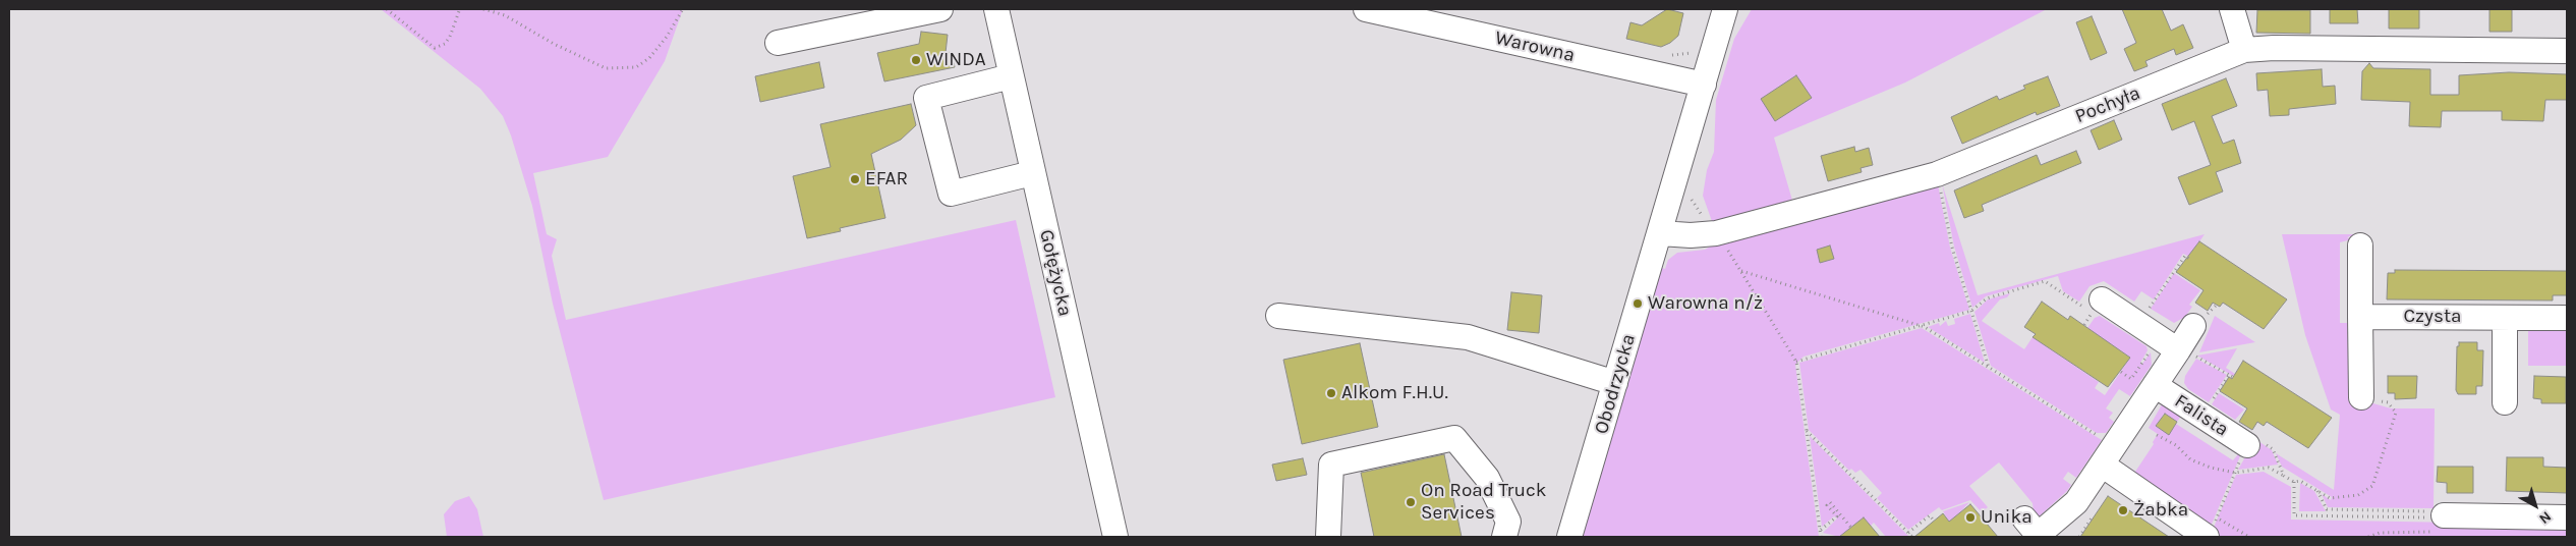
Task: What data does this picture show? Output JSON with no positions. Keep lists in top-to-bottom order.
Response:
{
  "streets": {
    "street": [
      "Warowna",
      "Pochyła",
      "Gołężycka",
      "Czysta",
      "Obodrzycka",
      "Falista"
    ]
  },
  "crossings": [
    ["Warowna", "Obodrzycka"],
    ["Pochyła", "Obodrzycka"]
  ],
  "places": [
    "WINDA",
    "EFAR",
    "Warowna n/ż",
    "Alkom F.H.U.",
    "On Road Truck Services",
    "Żabka",
    "Unika"
  ],
  "north": "bottom right"
}
